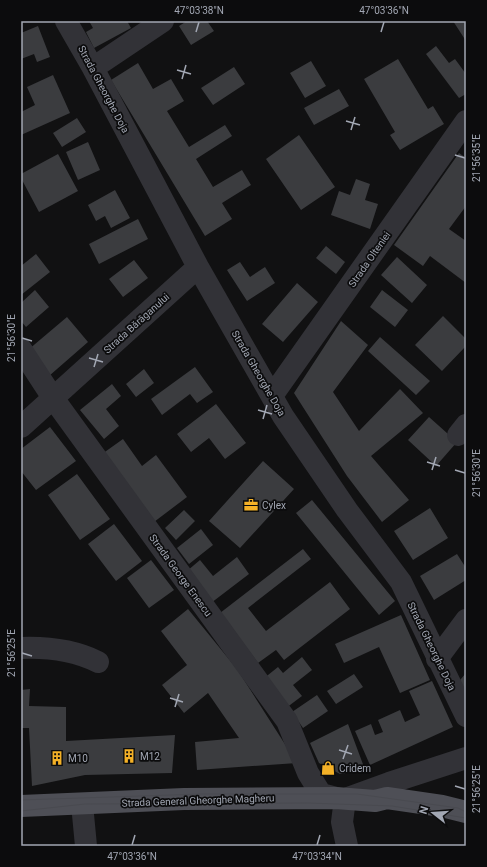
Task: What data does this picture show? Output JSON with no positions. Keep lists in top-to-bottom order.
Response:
{
  "streets": {
    "main road": ["Strada General Gheorghe Magheru"],
    "street": [
      "Strada Gheorghe Doja",
      "Strada Olteniei",
      "Strada Bărăganului",
      "Strada George Enescu"
    ]
  },
  "crossings": [
    ["Strada Gheorghe Doja", "Strada Olteniei"],
    ["Strada Gheorghe Doja", "Strada Bărăganului"],
    ["Strada Bărăganului", "Strada George Enescu"],
    ["Strada George Enescu", "Strada General Gheorghe Magheru"]
  ],
  "places": {
    "office": ["Cylex"],
    "building": ["M12", "M10"],
    "shop": ["Cridem"]
  },
  "north": "left",
  "coordinates": [
    "47°03'38\"N",
    "47°03'36\"N",
    "21°56'35\"E",
    "21°56'30\"E",
    "21°56'25\"E",
    "47°03'34\"N"
  ]
}
